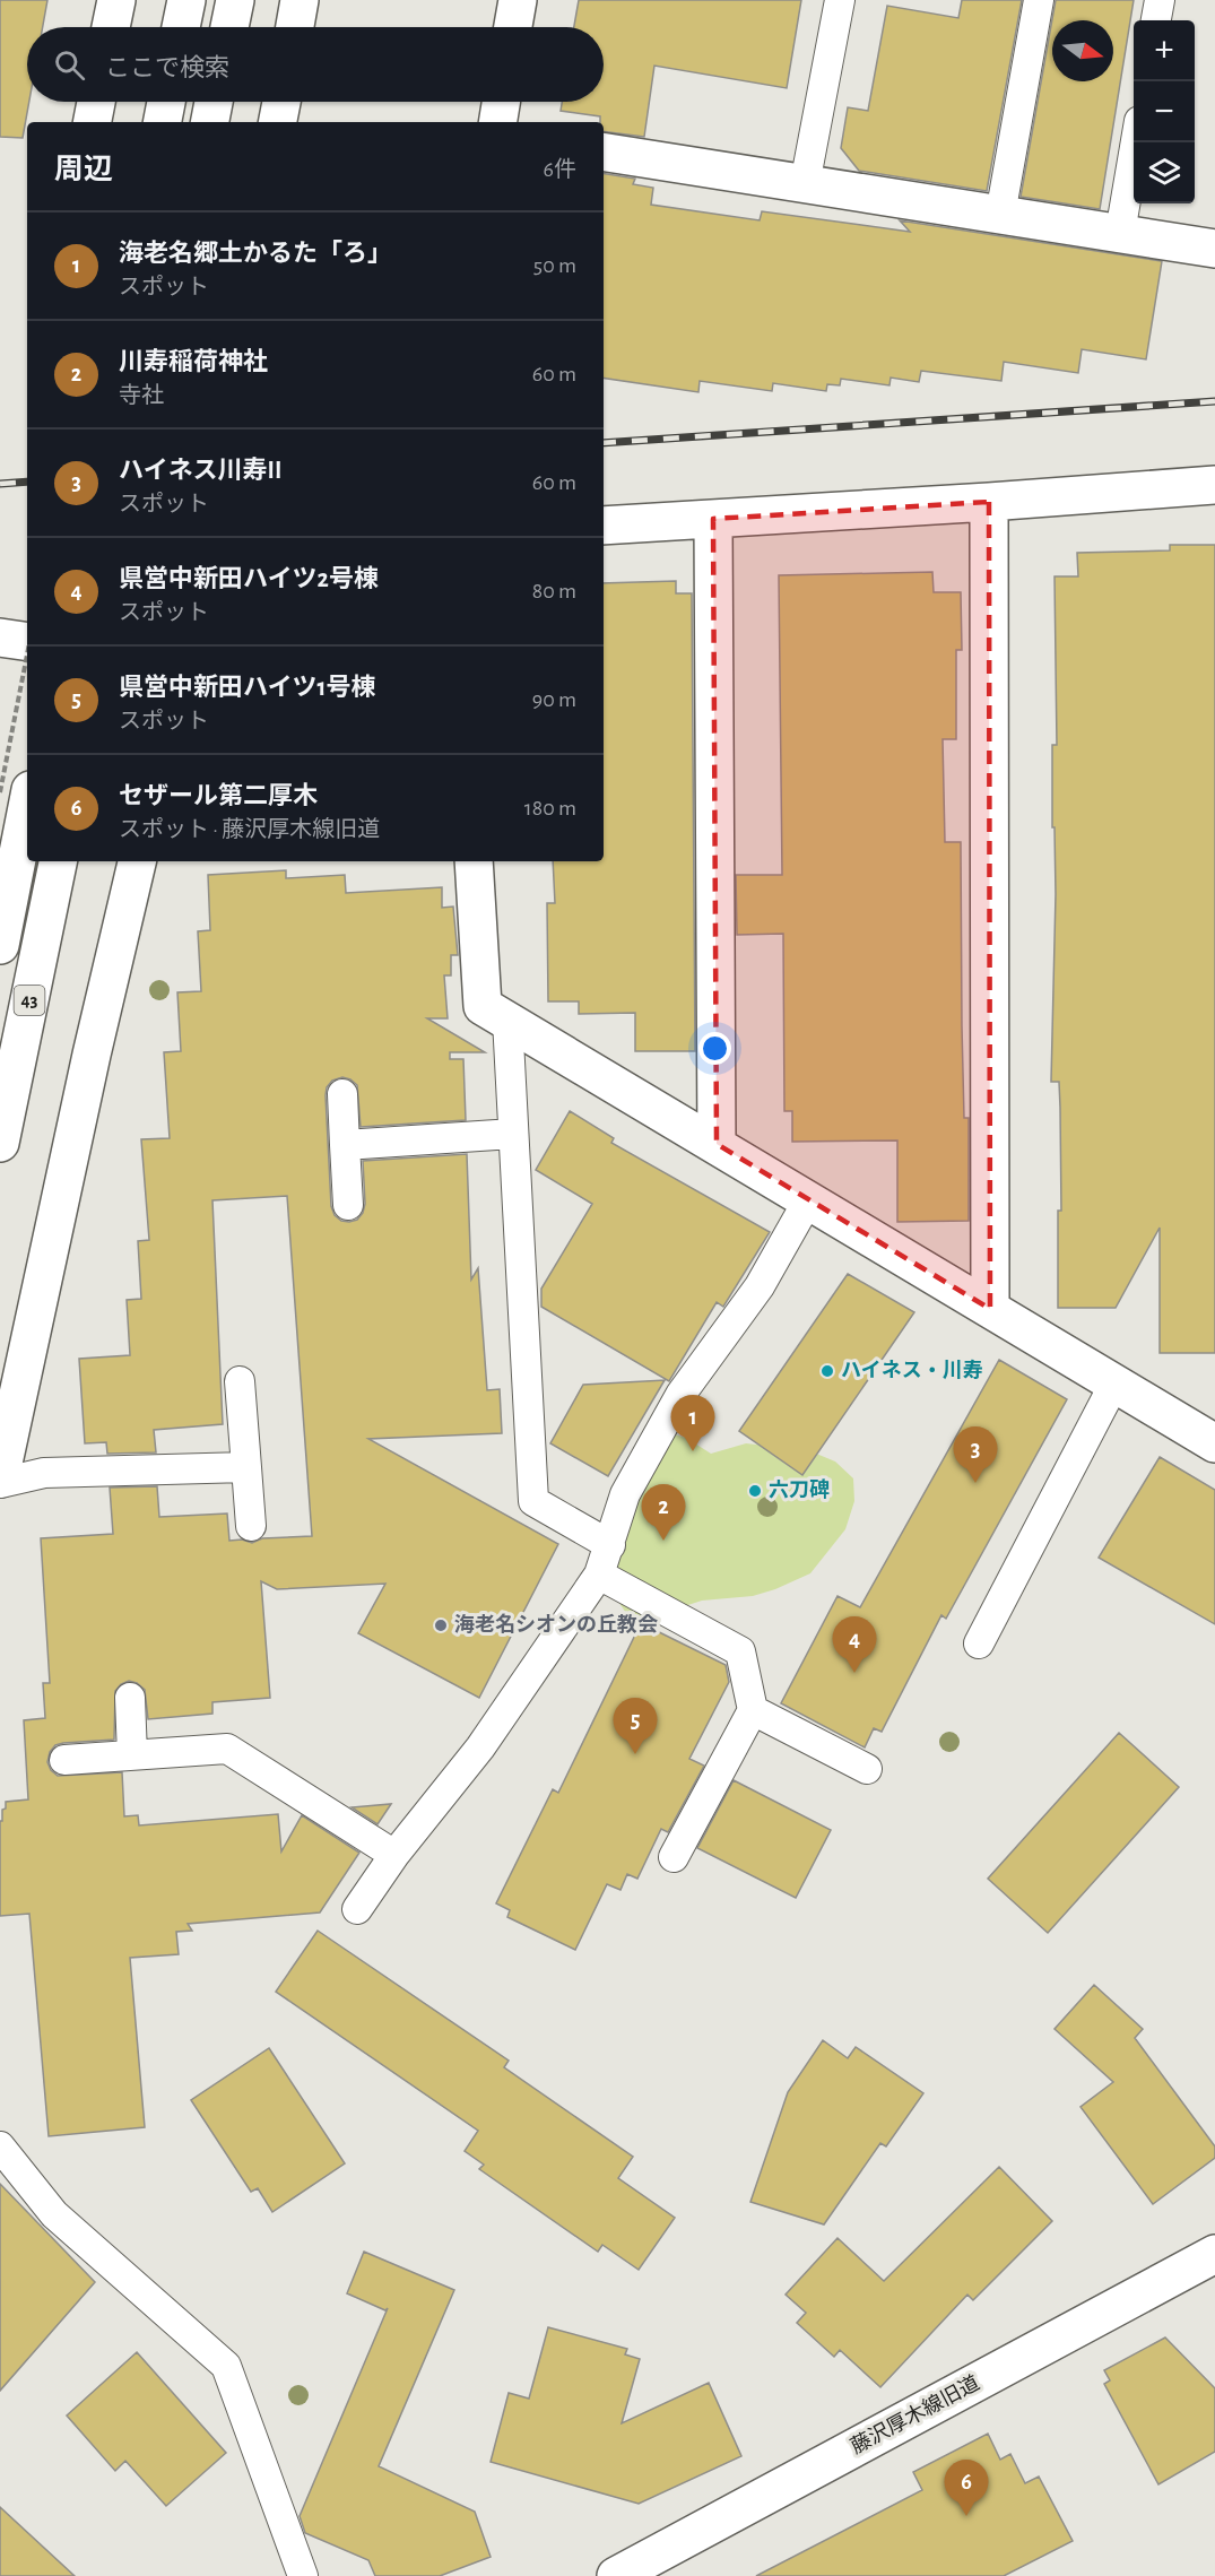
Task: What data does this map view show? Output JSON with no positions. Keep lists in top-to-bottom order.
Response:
{
  "streets": {
    "street": ["43", "藤沢厚木線旧道"]
  },
  "places": ["ハイネス・川寿", "六刀碑", "海老名シオンの丘教会"],
  "north": "right",
  "page": {
    "map_buttons": ["+", "−"],
    "search": "ここで検索",
    "heading": ["周辺", "6件"],
    "list": [
      {
        "mark": "1",
        "name": "海老名郷土かるた「ろ」",
        "note": "スポット",
        "value": "50 m"
      },
      {
        "mark": "2",
        "name": "川寿稲荷神社",
        "note": "寺社",
        "value": "60 m"
      },
      {
        "mark": "3",
        "name": "ハイネス川寿II",
        "note": "スポット",
        "value": "60 m"
      },
      {
        "mark": "4",
        "name": "県営中新田ハイツ2号棟",
        "note": "スポット",
        "value": "80 m"
      },
      {
        "mark": "5",
        "name": "県営中新田ハイツ1号棟",
        "note": "スポット",
        "value": "90 m"
      },
      {
        "mark": "6",
        "name": "セザール第二厚木",
        "note": "スポット · 藤沢厚木線旧道",
        "value": "180 m"
      }
    ],
    "pins": [
      "1",
      "3",
      "2",
      "4",
      "5",
      "6"
    ]
  }
}
